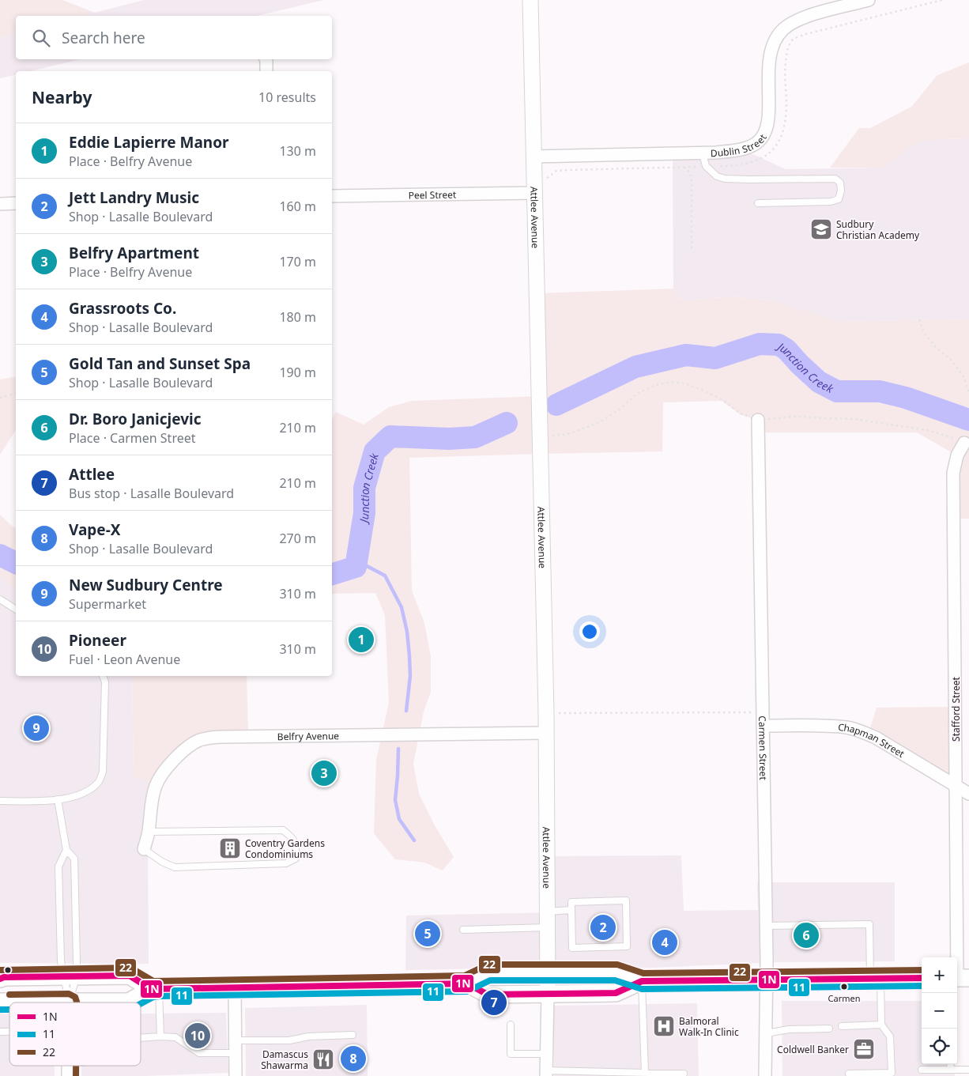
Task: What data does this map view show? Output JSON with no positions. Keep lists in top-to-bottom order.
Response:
{
  "streets": {
    "street": [
      "Dublin Street",
      "Peel Street",
      "Attlee Avenue",
      "Stafford Street",
      "Belfry Avenue",
      "Chapman Street",
      "Carmen Street"
    ]
  },
  "crossings": [
    ["Dublin Street", "Attlee Avenue"],
    ["Peel Street", "Attlee Avenue"],
    ["Attlee Avenue", "Belfry Avenue"],
    ["Stafford Street", "Chapman Street"],
    ["Chapman Street", "Carmen Street"]
  ],
  "water": ["Junction Creek"],
  "places": {
    "school or university": ["Sudbury Christian Academy"],
    "building": ["Coventry Gardens Condominiums"],
    "other": ["Carmen"],
    "hospital": ["Balmoral Walk-In Clinic"],
    "office": ["Coldwell Banker"],
    "restaurant": ["Damascus Shawarma"]
  },
  "lines": ["transit line 22", "transit line 1N", "transit line 11"],
  "legend": ["1N", "11", "22"],
  "page": {
    "search": "Search here",
    "heading": ["Nearby", "10 results"],
    "list": [
      {
        "mark": "1",
        "name": "Eddie Lapierre Manor",
        "note": "Place · Belfry Avenue",
        "value": "130 m"
      },
      {
        "mark": "2",
        "name": "Jett Landry Music",
        "note": "Shop · Lasalle Boulevard",
        "value": "160 m"
      },
      {
        "mark": "3",
        "name": "Belfry Apartment",
        "note": "Place · Belfry Avenue",
        "value": "170 m"
      },
      {
        "mark": "4",
        "name": "Grassroots Co.",
        "note": "Shop · Lasalle Boulevard",
        "value": "180 m"
      },
      {
        "mark": "5",
        "name": "Gold Tan and Sunset Spa",
        "note": "Shop · Lasalle Boulevard",
        "value": "190 m"
      },
      {
        "mark": "6",
        "name": "Dr. Boro Janicjevic",
        "note": "Place · Carmen Street",
        "value": "210 m"
      },
      {
        "mark": "7",
        "name": "Attlee",
        "note": "Bus stop · Lasalle Boulevard",
        "value": "210 m"
      },
      {
        "mark": "8",
        "name": "Vape-X",
        "note": "Shop · Lasalle Boulevard",
        "value": "270 m"
      },
      {
        "mark": "9",
        "name": "New Sudbury Centre",
        "note": "Supermarket",
        "value": "310 m"
      },
      {
        "mark": "10",
        "name": "Pioneer",
        "note": "Fuel · Leon Avenue",
        "value": "310 m"
      }
    ],
    "pins": [
      "1",
      "9",
      "3",
      "2",
      "5",
      "6",
      "4",
      "7",
      "10",
      "8"
    ],
    "map_buttons": ["+", "−"]
  }
}
